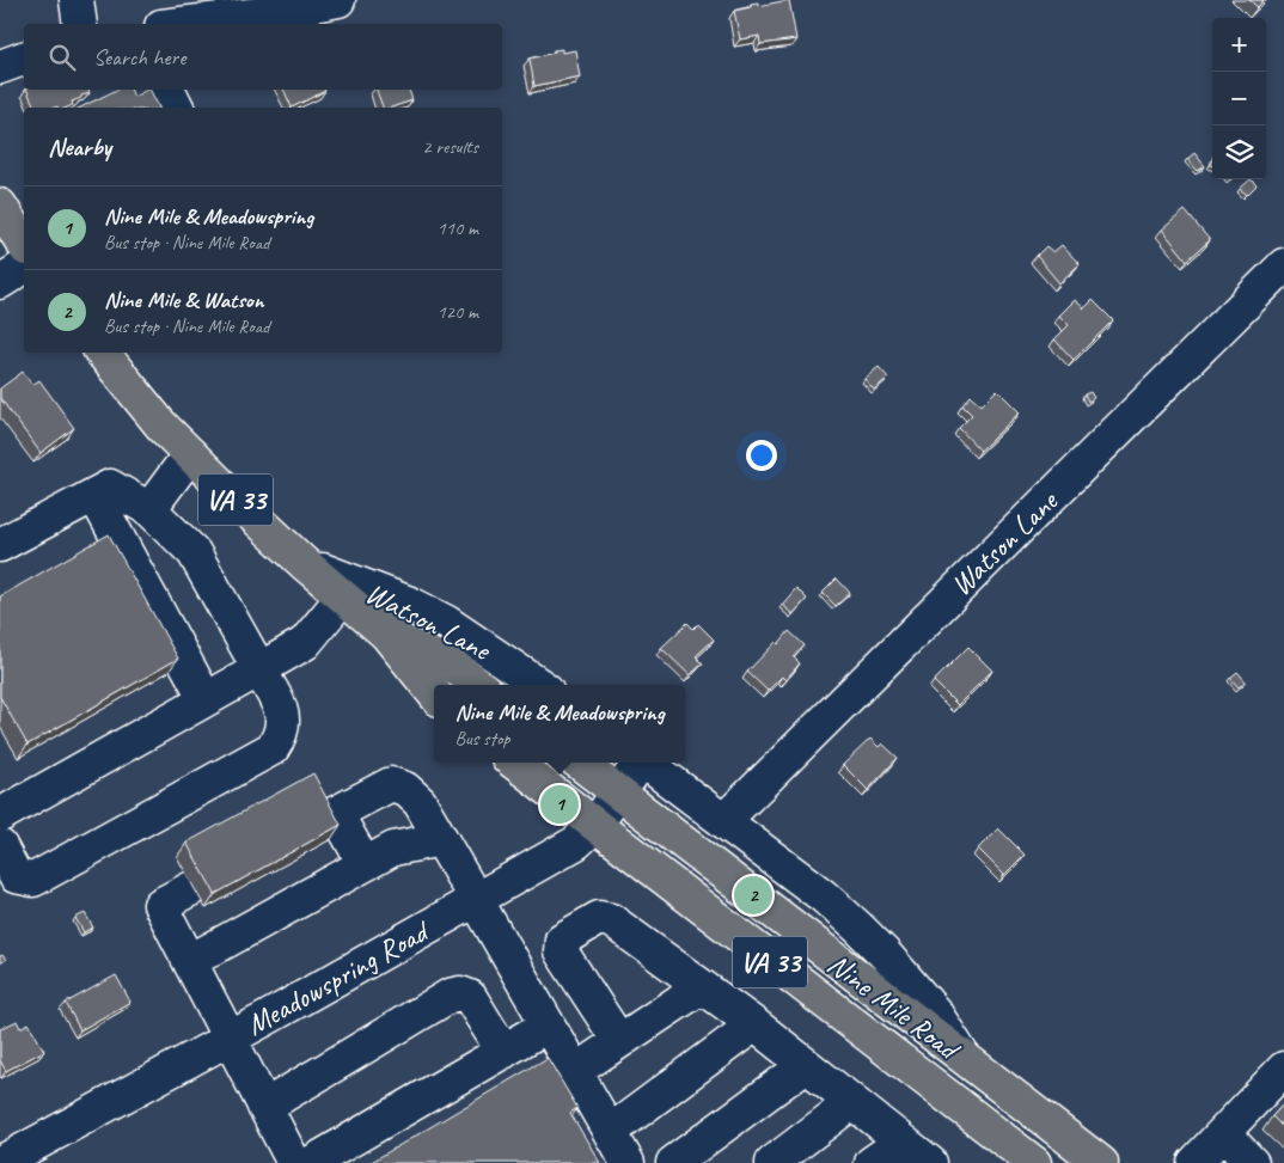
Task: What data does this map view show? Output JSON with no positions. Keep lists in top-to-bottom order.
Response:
{
  "streets": {
    "main road": ["VA 33", "Nine Mile Road"],
    "street": ["Watson Lane", "Meadowspring Road"]
  },
  "crossings": [
    ["VA 33", "Watson Lane"],
    ["Meadowspring Road", "Nine Mile Road"]
  ],
  "page": {
    "map_buttons": ["+", "−"],
    "search": "Search here",
    "heading": ["Nearby", "2 results"],
    "list": [
      {
        "mark": "1",
        "name": "Nine Mile & Meadowspring",
        "note": "Bus stop · Nine Mile Road",
        "value": "110 m"
      },
      {
        "mark": "2",
        "name": "Nine Mile & Watson",
        "note": "Bus stop · Nine Mile Road",
        "value": "120 m"
      }
    ],
    "popup": ["Nine Mile & Meadowspring", "Bus stop"],
    "pins": ["1", "2"]
  }
}
